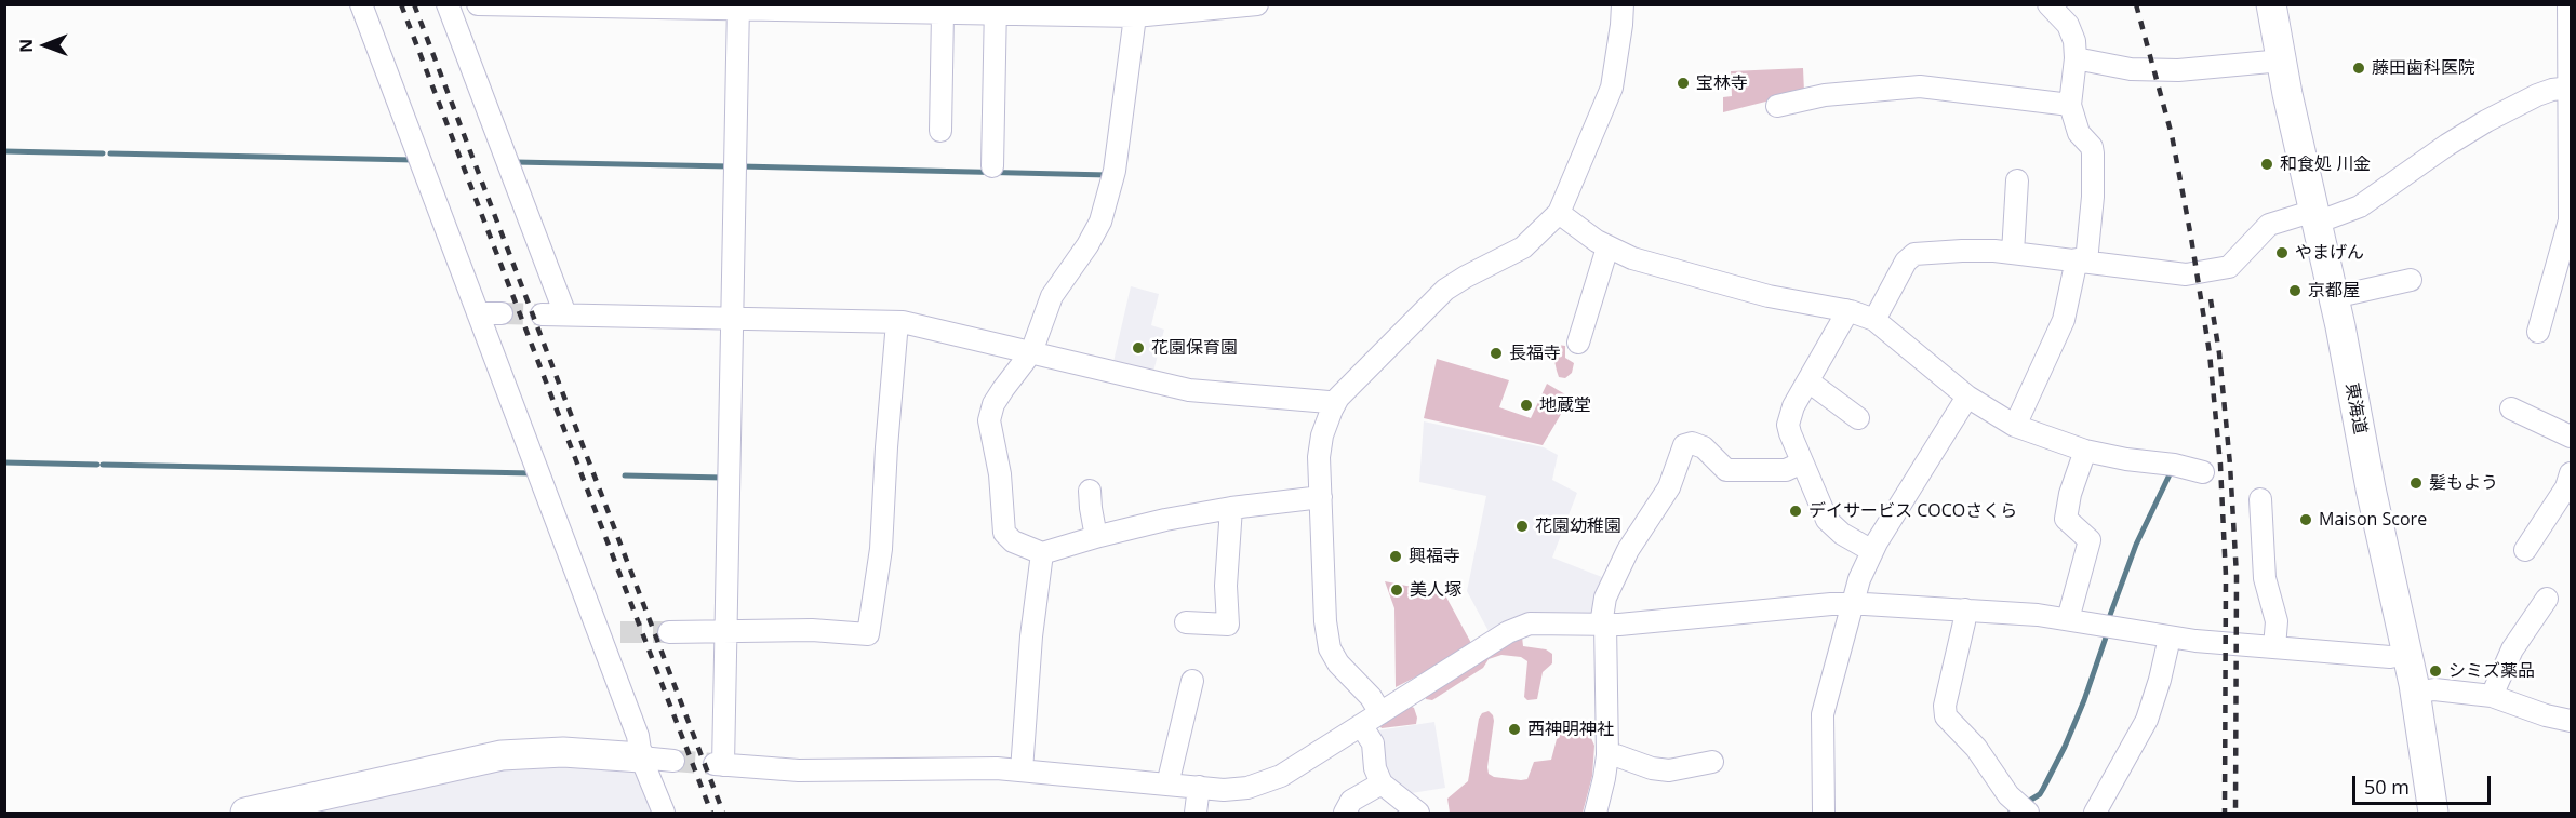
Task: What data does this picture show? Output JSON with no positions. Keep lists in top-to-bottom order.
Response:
{
  "streets": {
    "main road": ["東海道"]
  },
  "places": [
    "藤田歯科医院",
    "宝林寺",
    "和食処 川金",
    "やまげん",
    "京都屋",
    "花園保育園",
    "長福寺",
    "地蔵堂",
    "髪もよう",
    "デイサービス COCOさくら",
    "Maison Score",
    "花園幼稚園",
    "興福寺",
    "美人塚",
    "シミズ薬品",
    "西神明神社"
  ],
  "scale_bar": "50 m",
  "north": "left"
}
